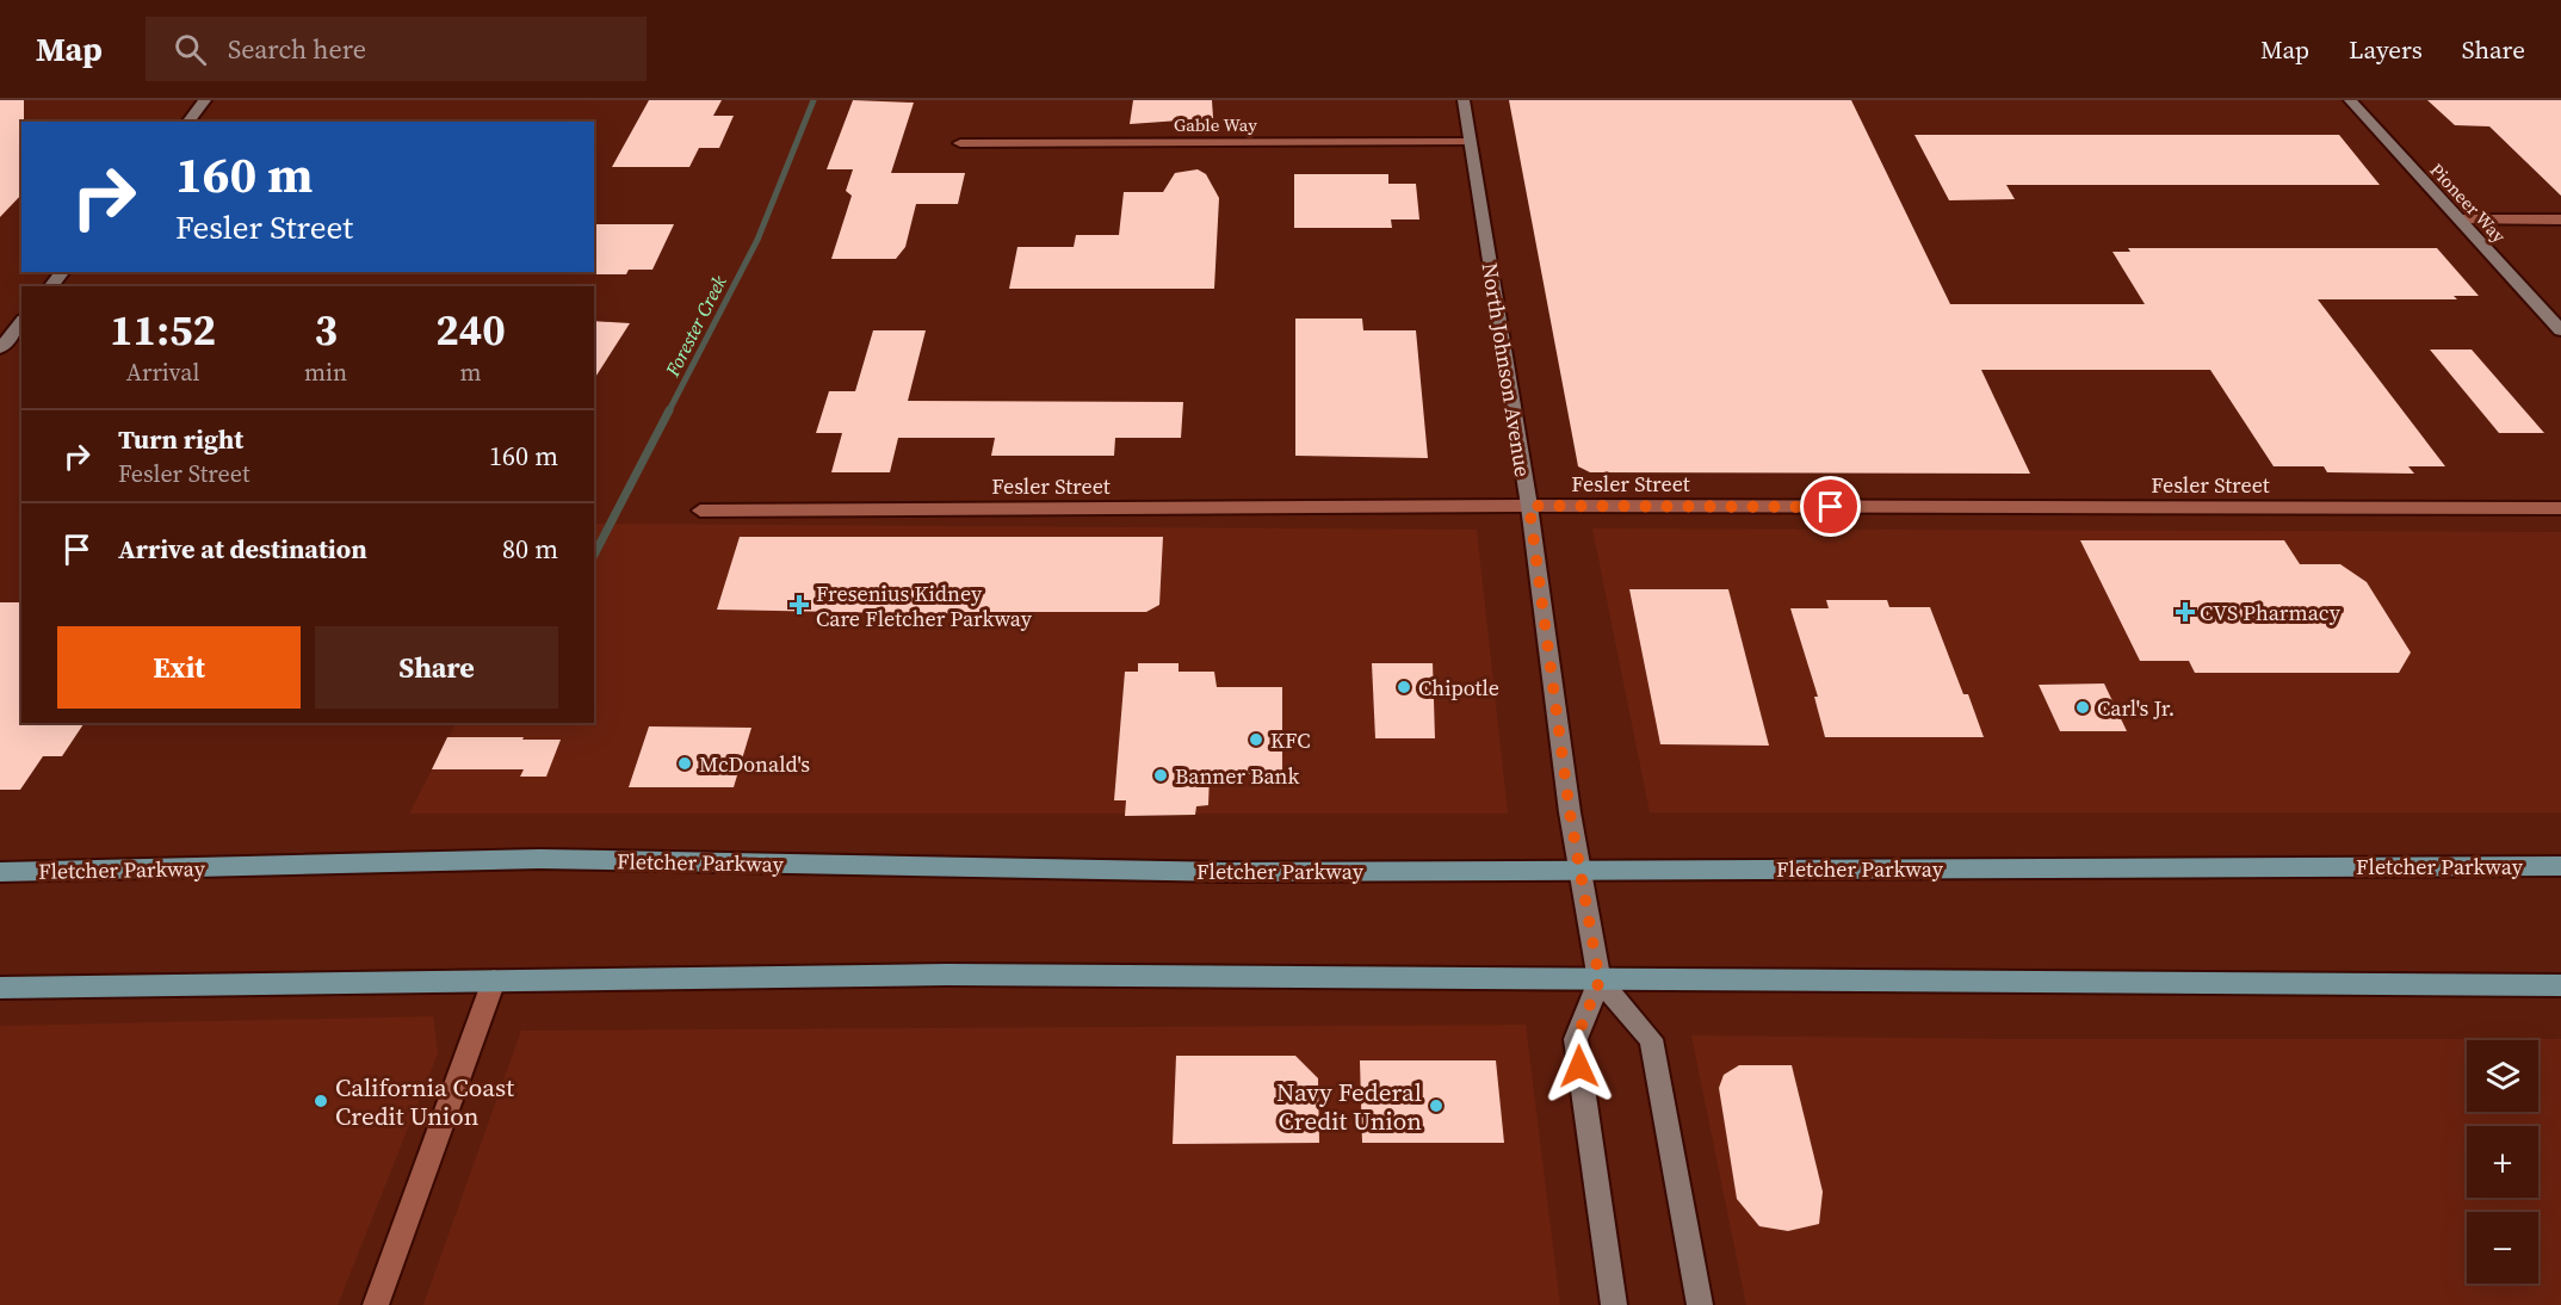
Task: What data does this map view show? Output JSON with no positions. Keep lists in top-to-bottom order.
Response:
{
  "streets": {
    "main road": ["Pioneer Way", "North Johnson Avenue", "Fletcher Parkway"],
    "street": ["Gable Way", "Fesler Street"]
  },
  "crossings": [
    ["Gable Way", "North Johnson Avenue"],
    ["North Johnson Avenue", "Fesler Street"],
    ["North Johnson Avenue", "Fletcher Parkway"]
  ],
  "water": ["Forester Creek"],
  "places": {
    "health": ["Fresenius Kidney Care Fletcher Parkway", "CVS Pharmacy"],
    "other": [
      "Chipotle",
      "Carl's Jr.",
      "KFC",
      "McDonald's",
      "Banner Bank",
      "California Coast Credit Union",
      "Navy Federal Credit Union"
    ]
  },
  "page": {
    "header": "Map",
    "search": "Search here",
    "nav": ["Map", "Layers", "Share"],
    "turn": ["160 m", "Fesler Street"],
    "eta": [
      "11:52",
      "Arrival",
      "3",
      "min",
      "240",
      "m"
    ],
    "list": [
      {
        "name": "Turn right",
        "note": "Fesler Street",
        "value": "160 m"
      },
      {
        "name": "Arrive at destination",
        "value": "80 m"
      }
    ],
    "buttons": ["Exit", "Share"],
    "map_buttons": ["+", "−"]
  }
}
